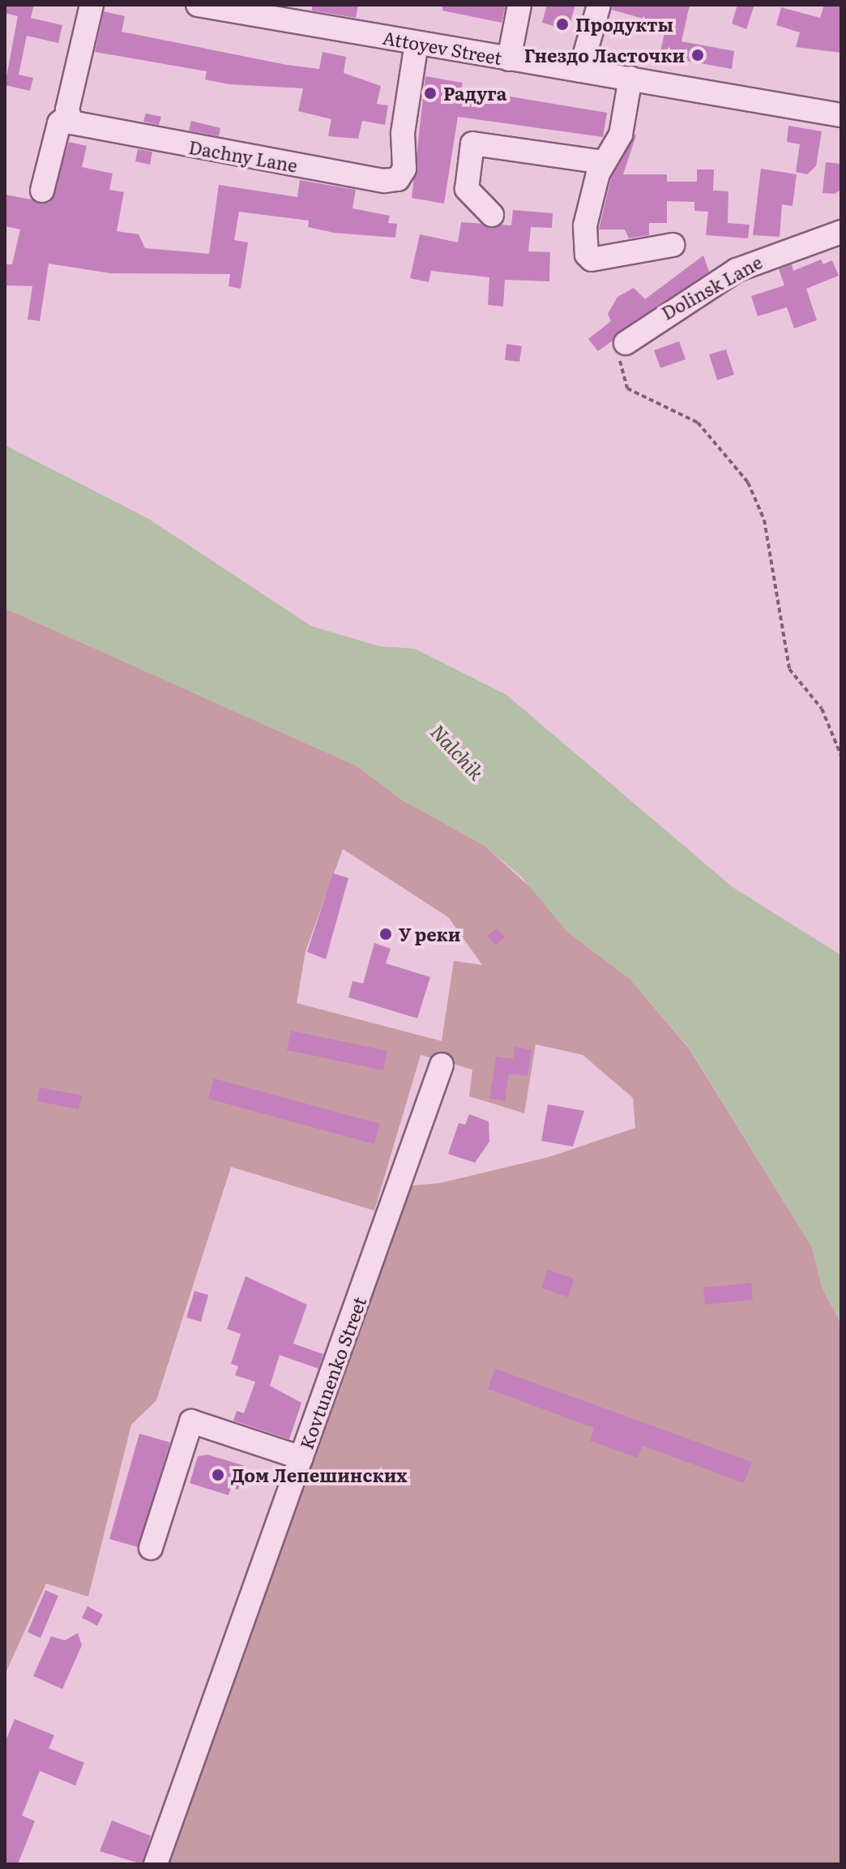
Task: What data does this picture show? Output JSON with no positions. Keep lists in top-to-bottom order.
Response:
{
  "streets": {
    "street": [
      "Attoyev Street",
      "Dachny Lane",
      "Dolinsk Lane",
      "Kovtunenko Street"
    ]
  },
  "crossings": [
    ["Attoyev Street", "Dachny Lane"]
  ],
  "water": ["Nalchik"],
  "places": [
    "Продукты",
    "Гнездо Ласточки",
    "Радуга",
    "У реки",
    "Дом Лепешинских"
  ]
}
